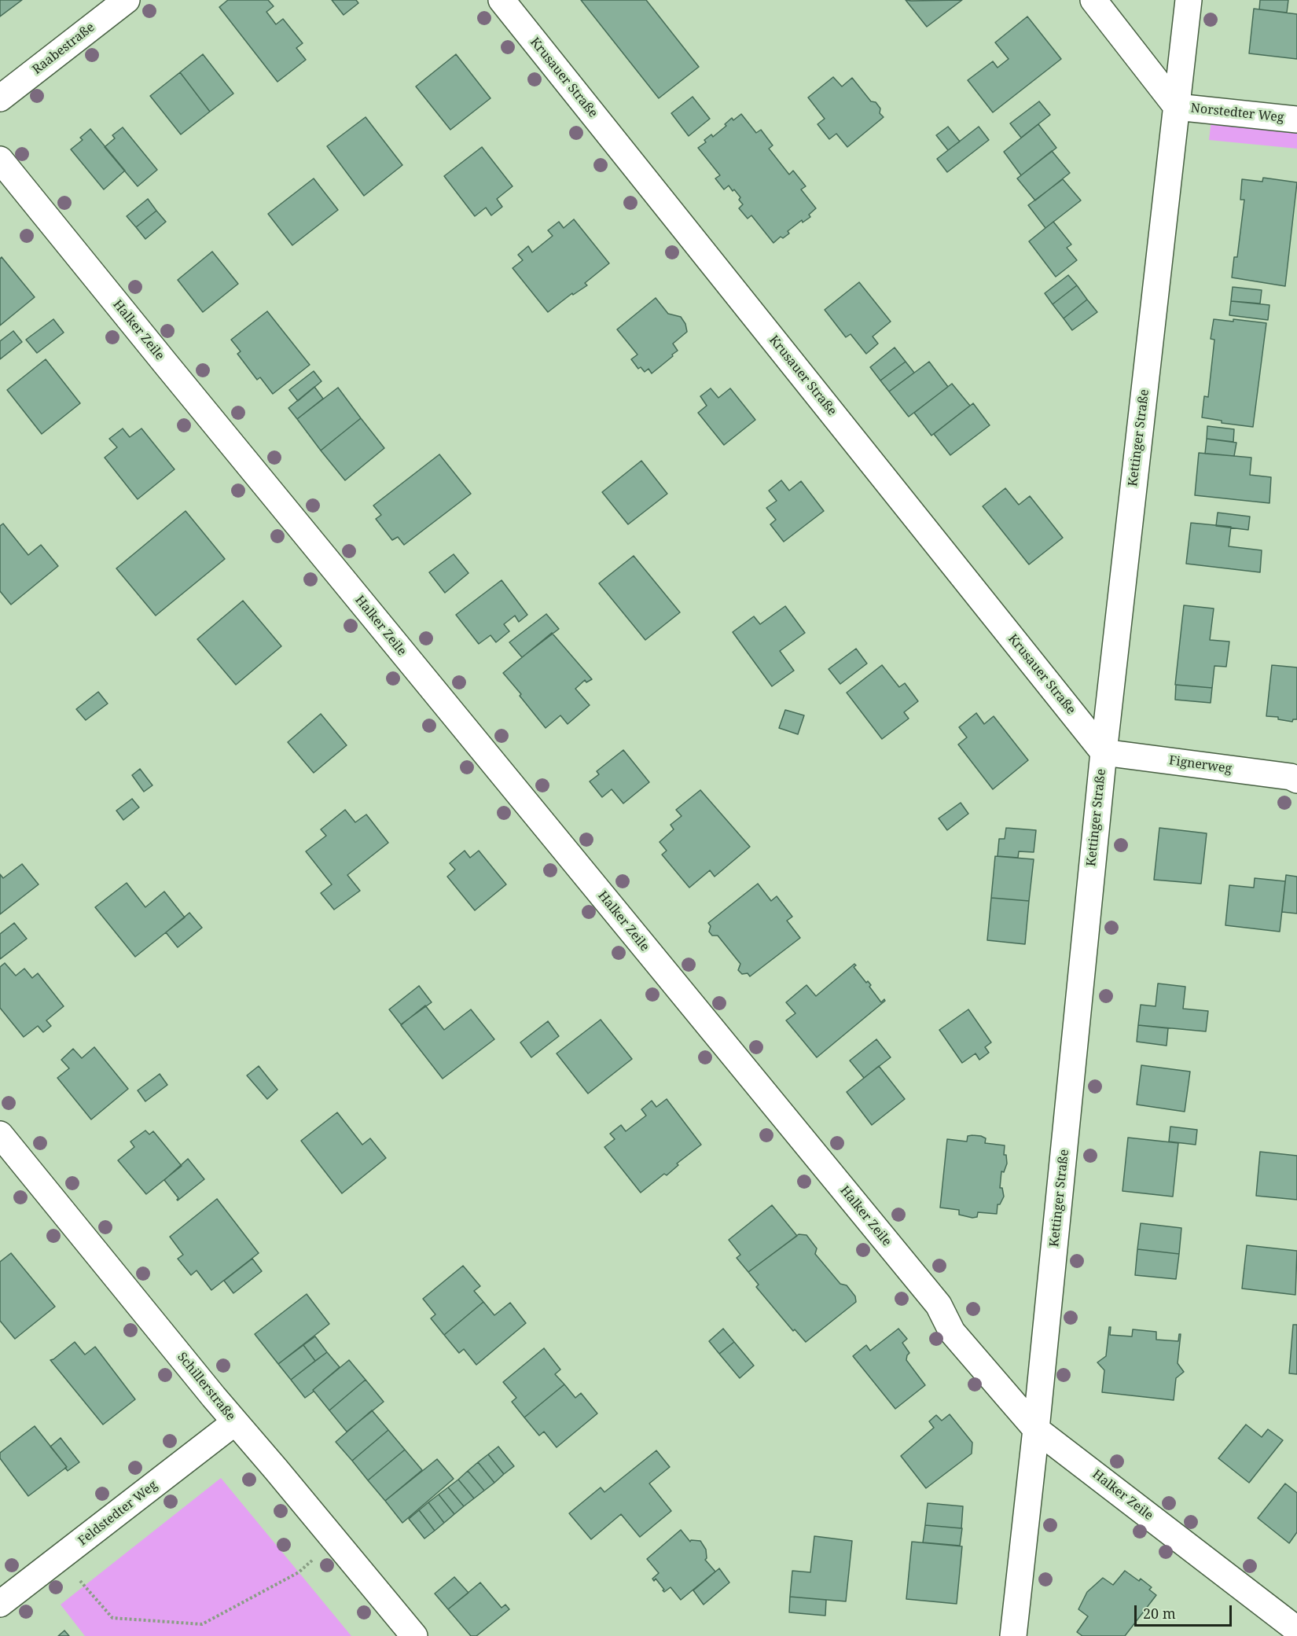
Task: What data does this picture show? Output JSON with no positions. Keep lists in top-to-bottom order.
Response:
{
  "streets": {
    "street": [
      "Raabestraße",
      "Krusauer Straße",
      "Norstedter Weg",
      "Halker Zeile",
      "Kettinger Straße",
      "Fignerweg",
      "Schillerstraße",
      "Feldstedter Weg"
    ]
  },
  "crossings": [
    ["Krusauer Straße", "Kettinger Straße"],
    ["Krusauer Straße", "Fignerweg"],
    ["Norstedter Weg", "Kettinger Straße"],
    ["Halker Zeile", "Kettinger Straße"],
    ["Kettinger Straße", "Fignerweg"],
    ["Schillerstraße", "Feldstedter Weg"]
  ],
  "scale_bar": "20 m"
}
